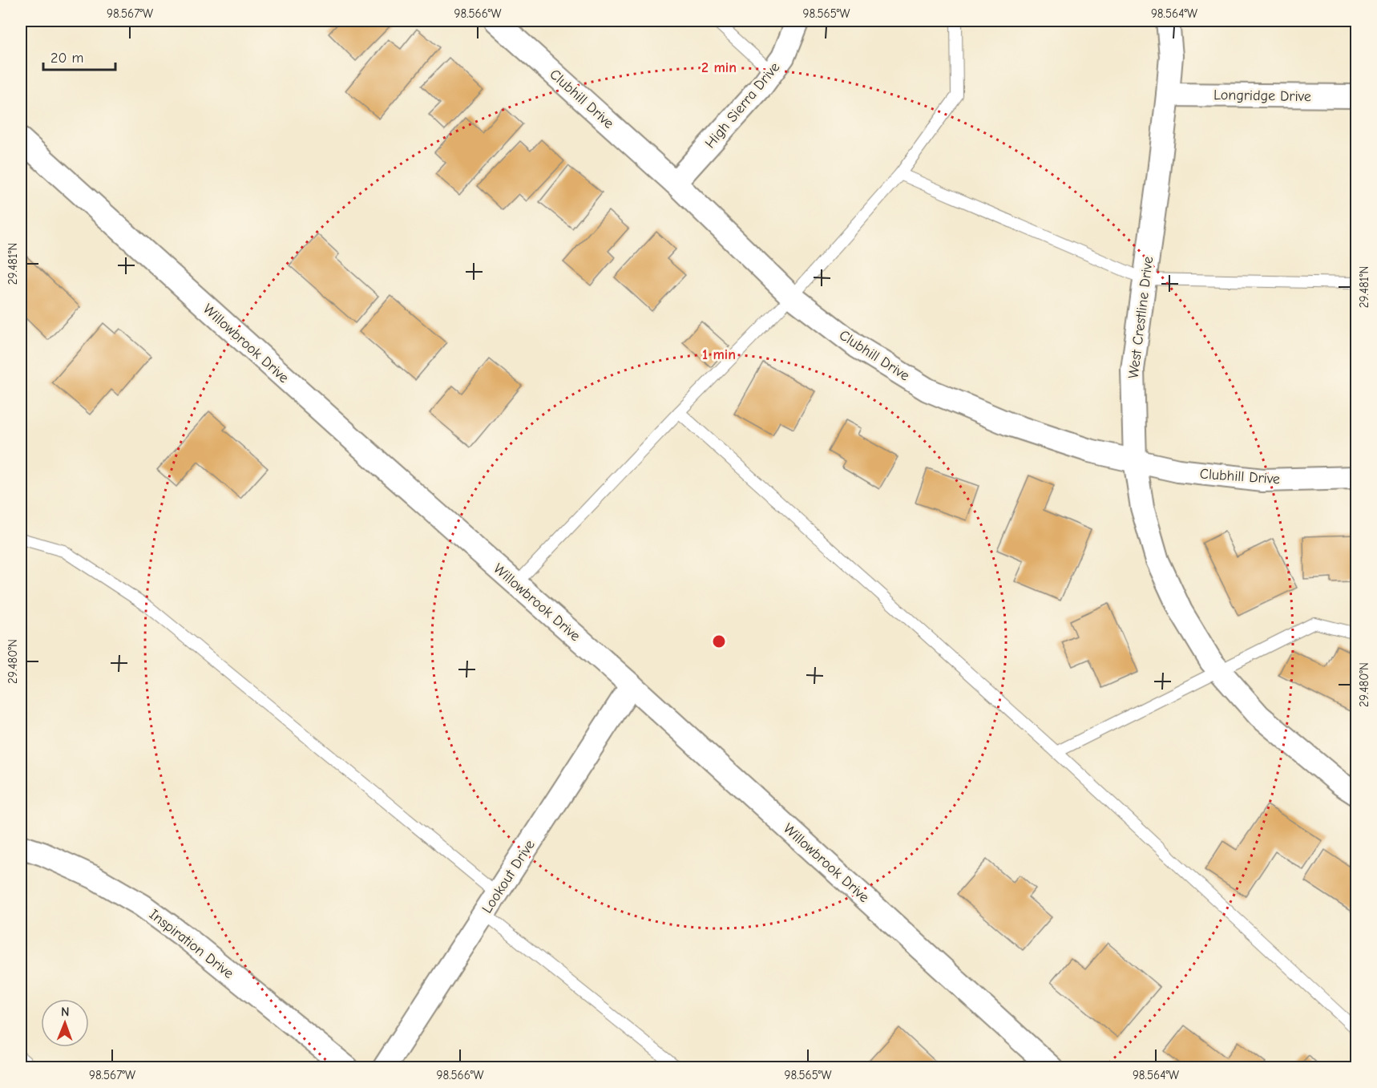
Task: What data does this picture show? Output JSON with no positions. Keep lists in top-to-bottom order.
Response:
{
  "streets": {
    "street": [
      "Longridge Drive",
      "Clubhill Drive",
      "High Sierra Drive",
      "West Crestline Drive",
      "Willowbrook Drive",
      "Lookout Drive",
      "Inspiration Drive"
    ]
  },
  "crossings": [
    ["Longridge Drive", "West Crestline Drive"],
    ["Clubhill Drive", "High Sierra Drive"],
    ["Clubhill Drive", "West Crestline Drive"],
    ["Willowbrook Drive", "Lookout Drive"]
  ],
  "scale_bar": "20 m",
  "north": "top",
  "coordinates": [
    "98.567°W",
    "98.566°W",
    "98.565°W",
    "98.564°W",
    "29.481°N",
    "29.480°N"
  ],
  "rings": ["2 min", "1 min"]
}
